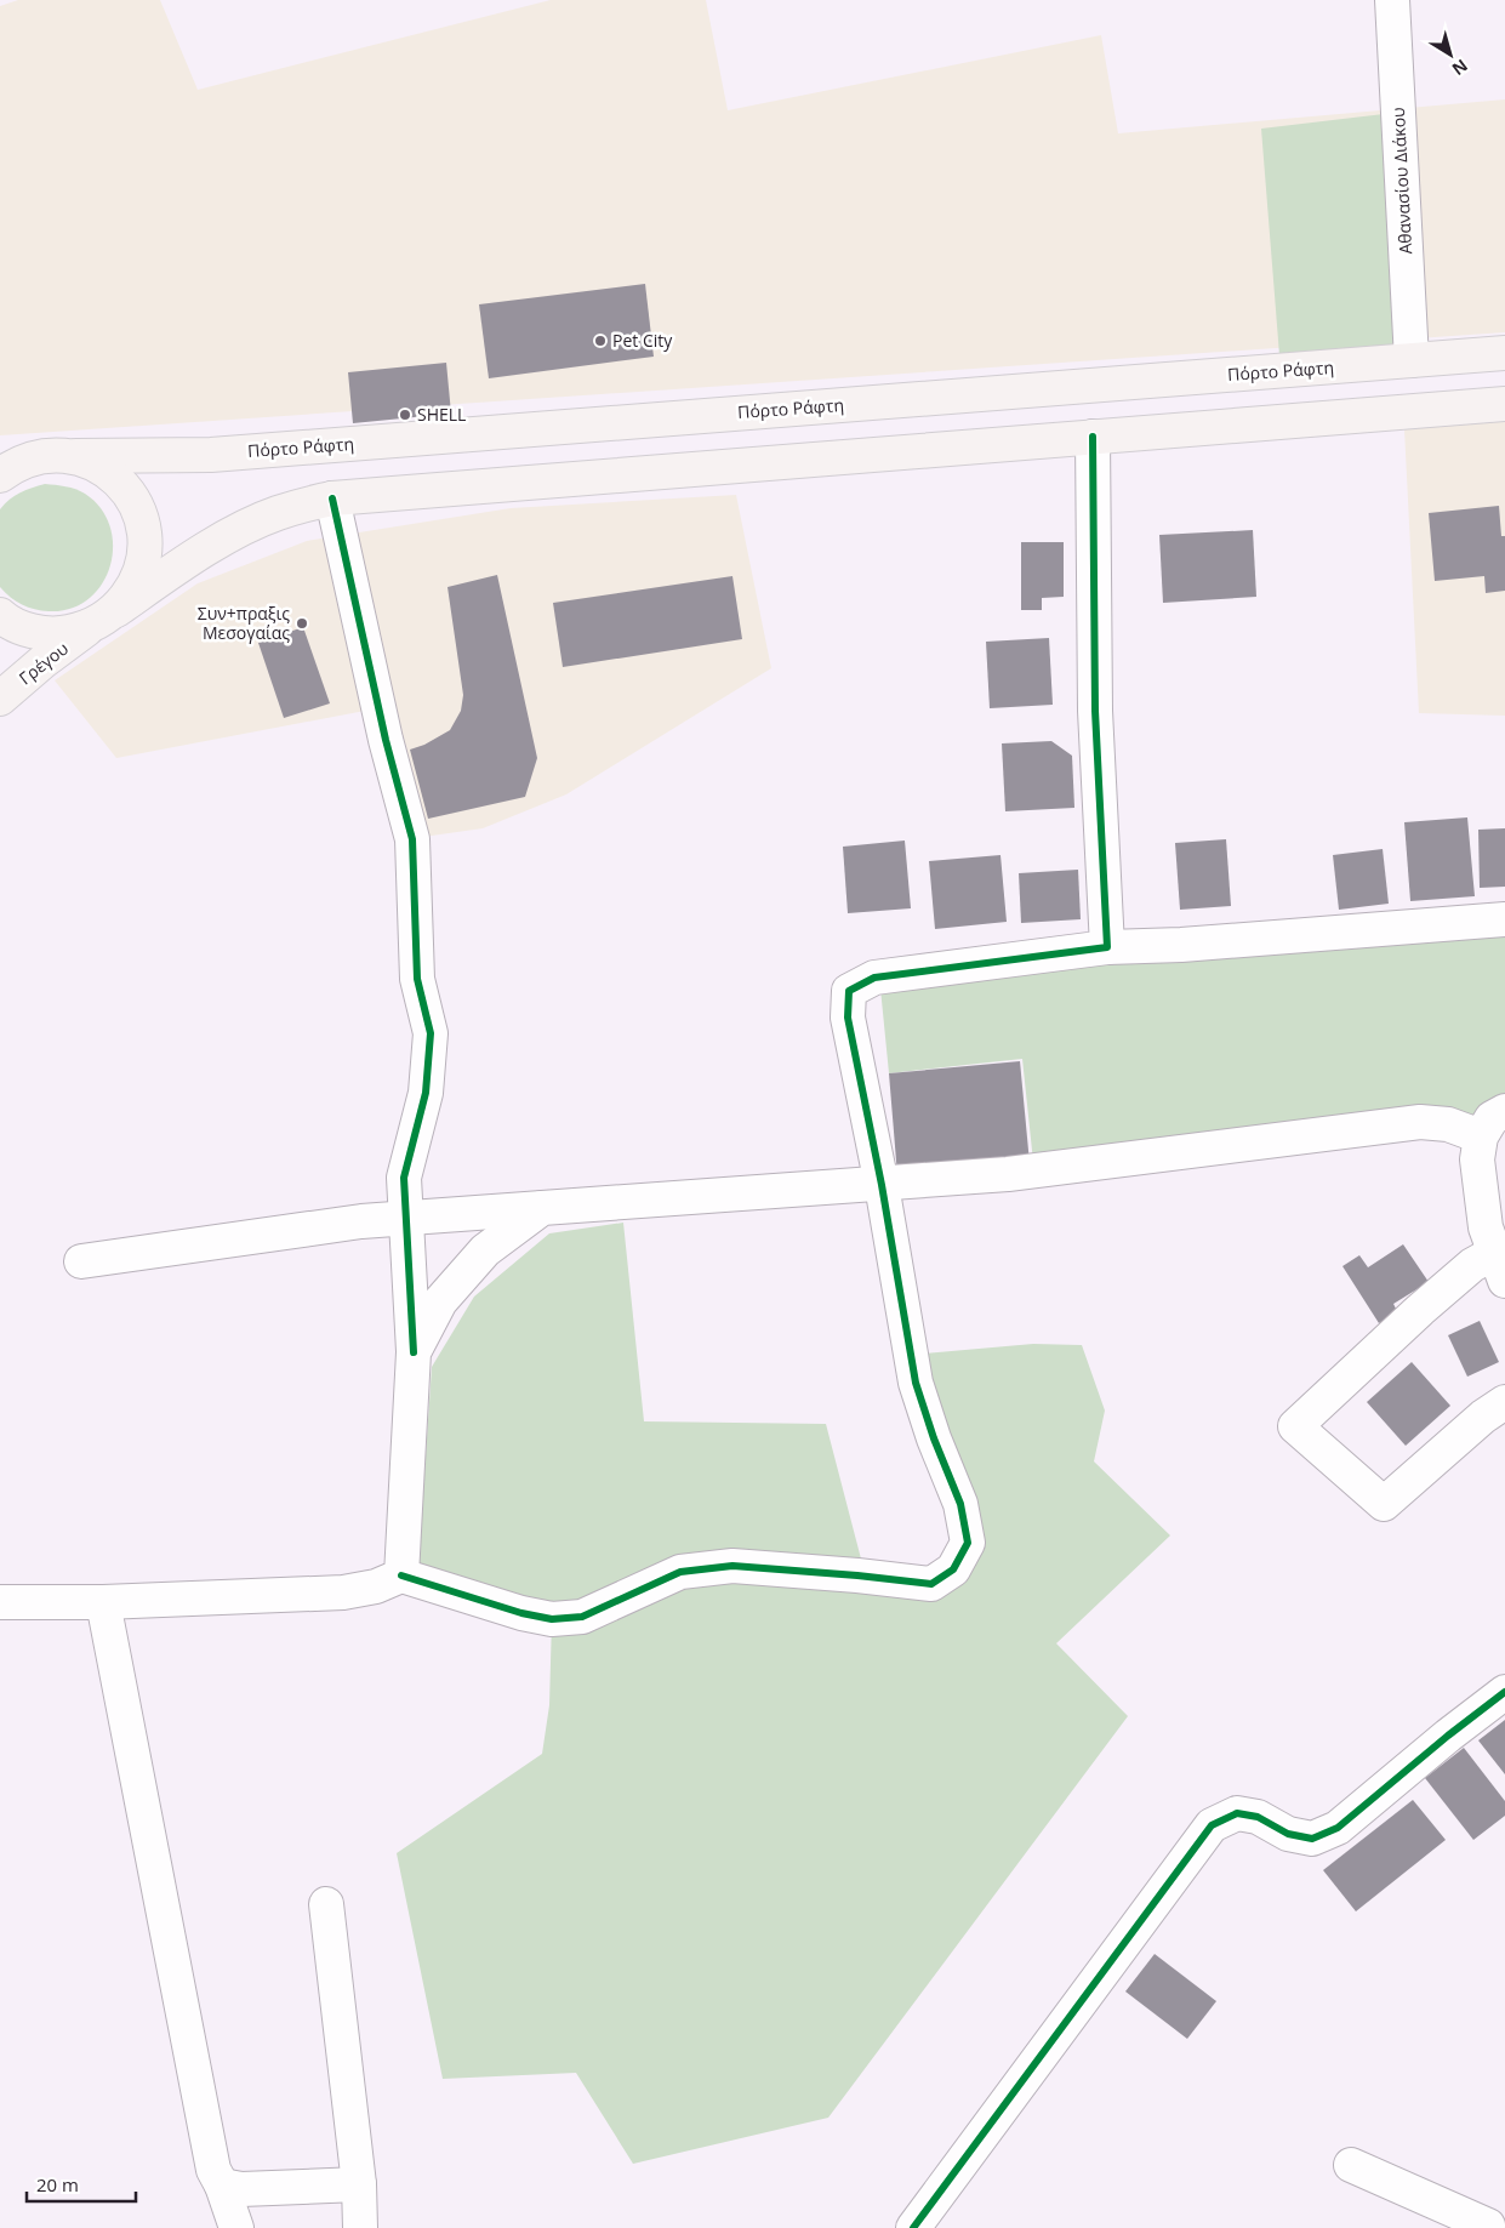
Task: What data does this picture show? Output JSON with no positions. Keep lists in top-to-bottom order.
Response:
{
  "streets": {
    "main road": ["Πόρτο Ράφτη", "Γρέγου"],
    "street": ["Αθανασίου Διάκου"]
  },
  "crossings": [
    ["Αθανασίου Διάκου", "Πόρτο Ράφτη"]
  ],
  "places": ["Pet City", "SHELL", "Συν+πραξις Μεσογαίας"],
  "scale_bar": "20 m",
  "north": "bottom right"
}
